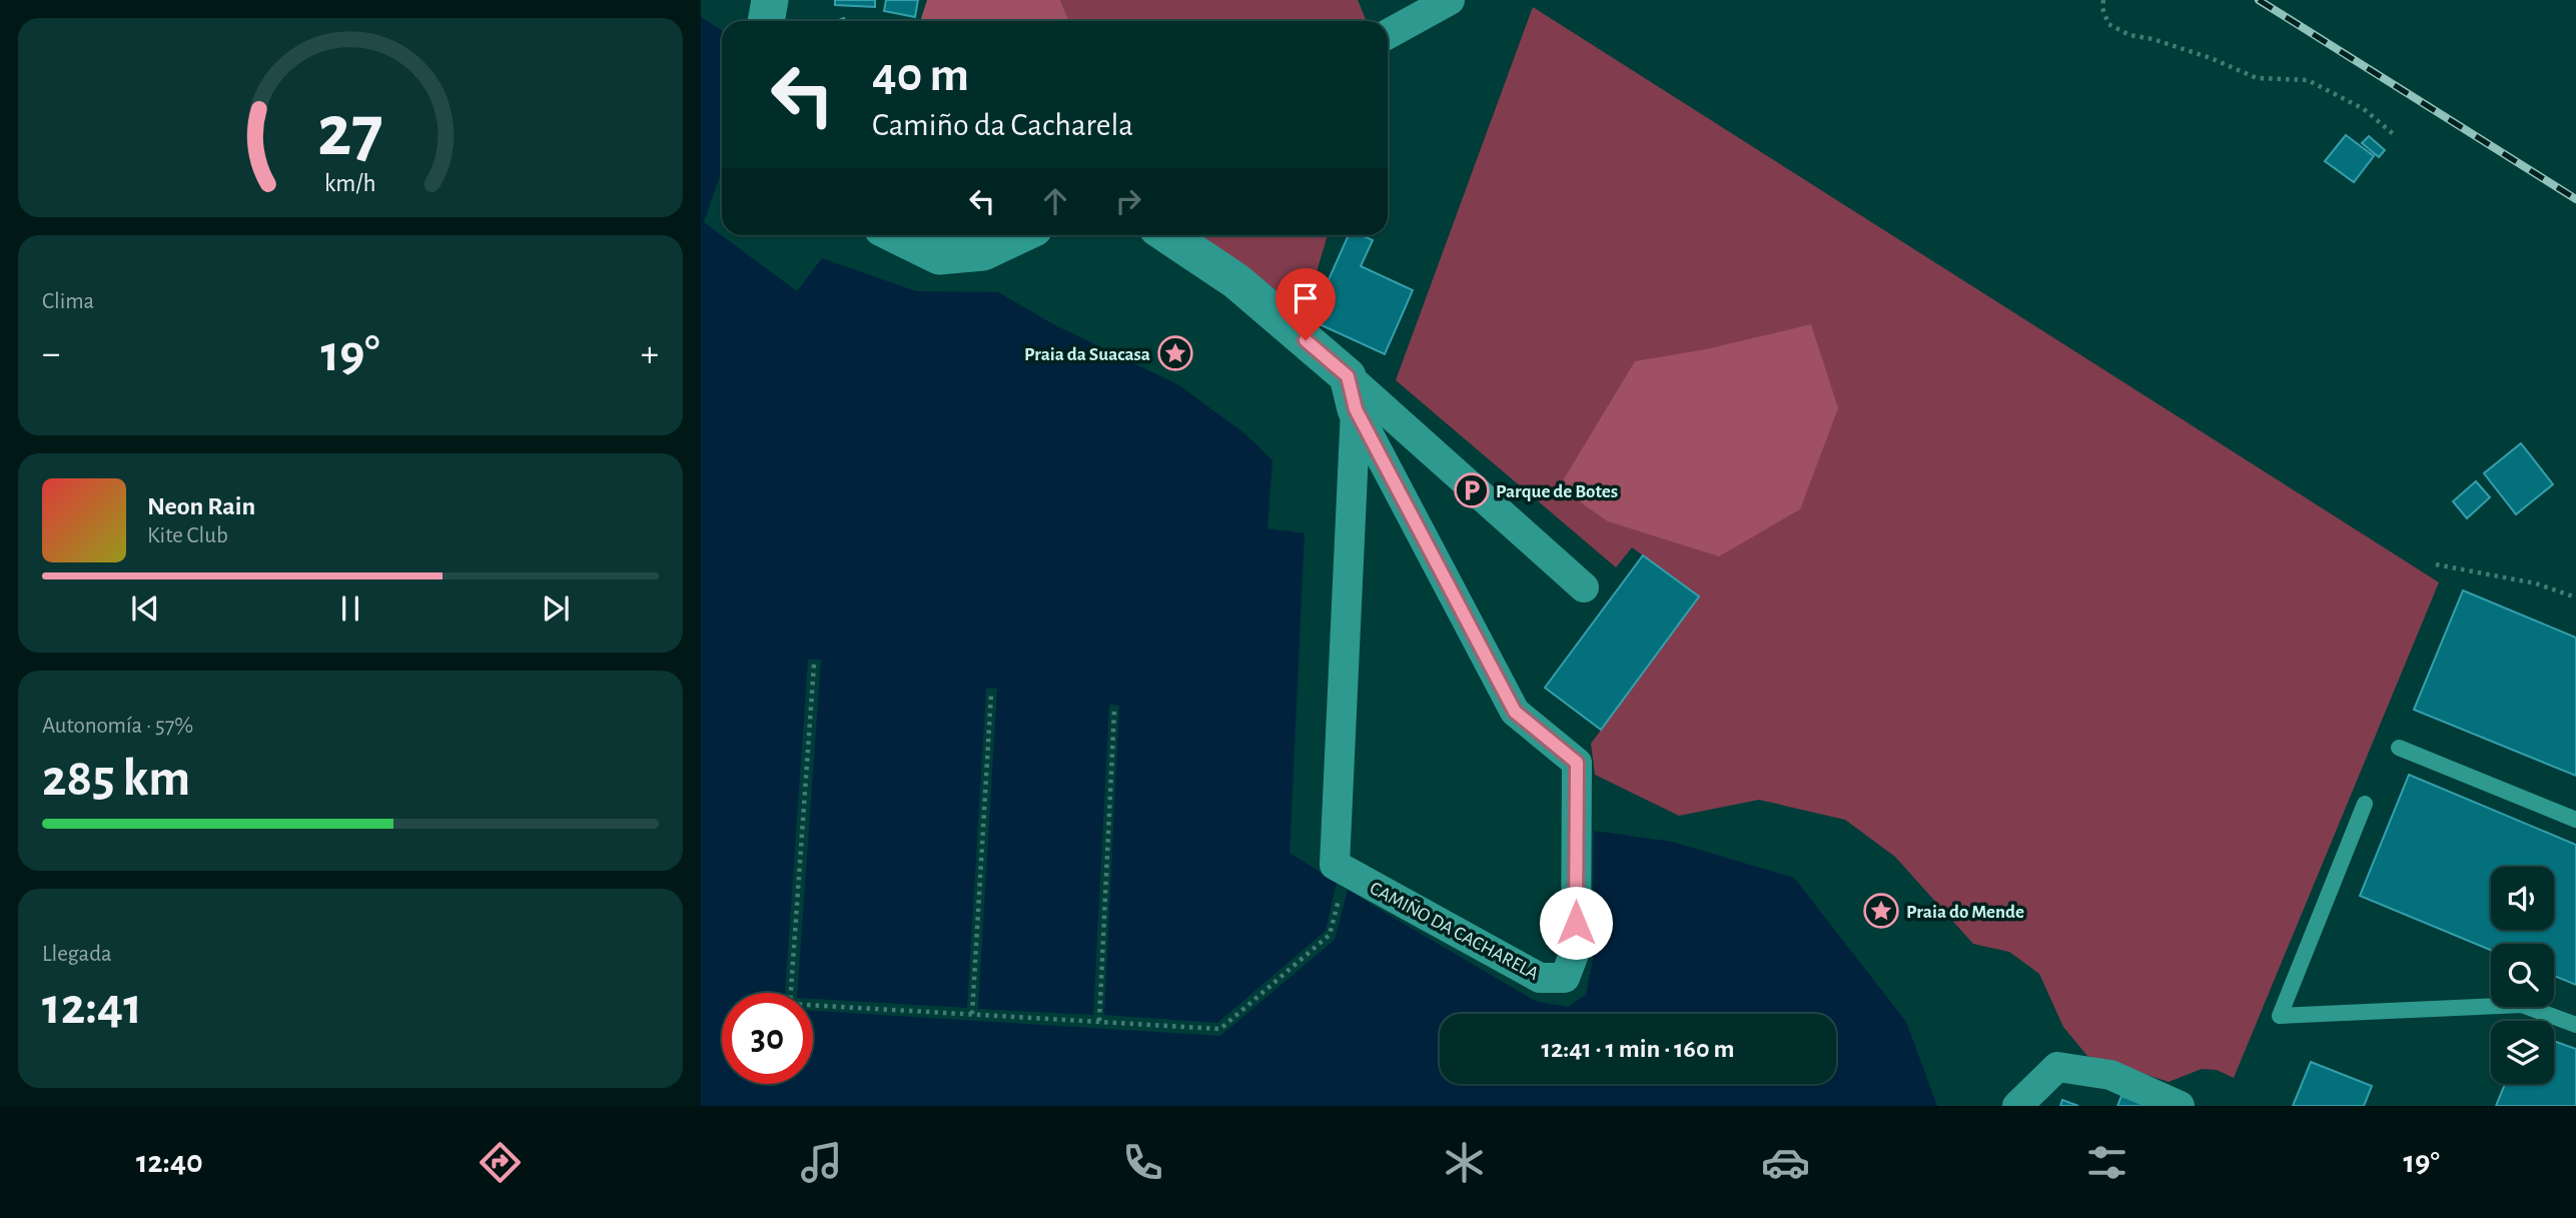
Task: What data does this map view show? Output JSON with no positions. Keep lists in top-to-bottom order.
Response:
{
  "streets": {
    "street": ["CAMIÑO DA CACHARELA"]
  },
  "places": {
    "place": ["Praia da Suacasa", "Praia do Mende"],
    "parking": ["Parque de Botes"]
  },
  "page": {
    "turn": ["40 m", "Camiño da Cacharela"],
    "tile": [
      "Clima",
      ["Autonomía · 57%", "285 km"],
      ["Llegada", "12:41"]
    ],
    "heat": ["−", "19°", "+"],
    "song": ["Neon Rain", "Kite Club"],
    "limit": "30",
    "trip": "12:41 · 1 min · 160 m",
    "tabs": ["12:40", "19°"],
    "gauge": ["27", "km/h"]
  }
}
